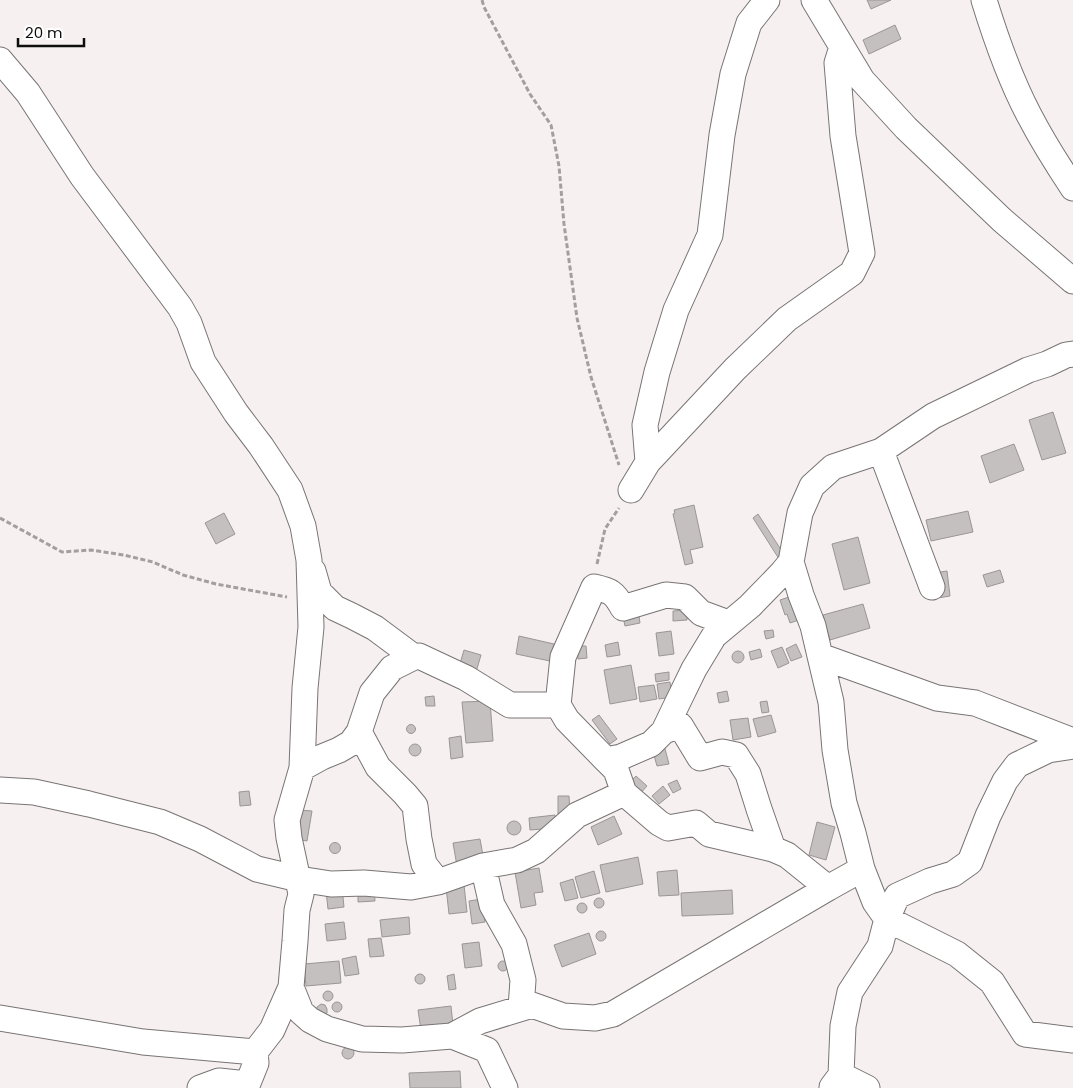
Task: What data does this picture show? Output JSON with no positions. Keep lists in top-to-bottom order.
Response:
{
  "scale_bar": "20 m"
}
